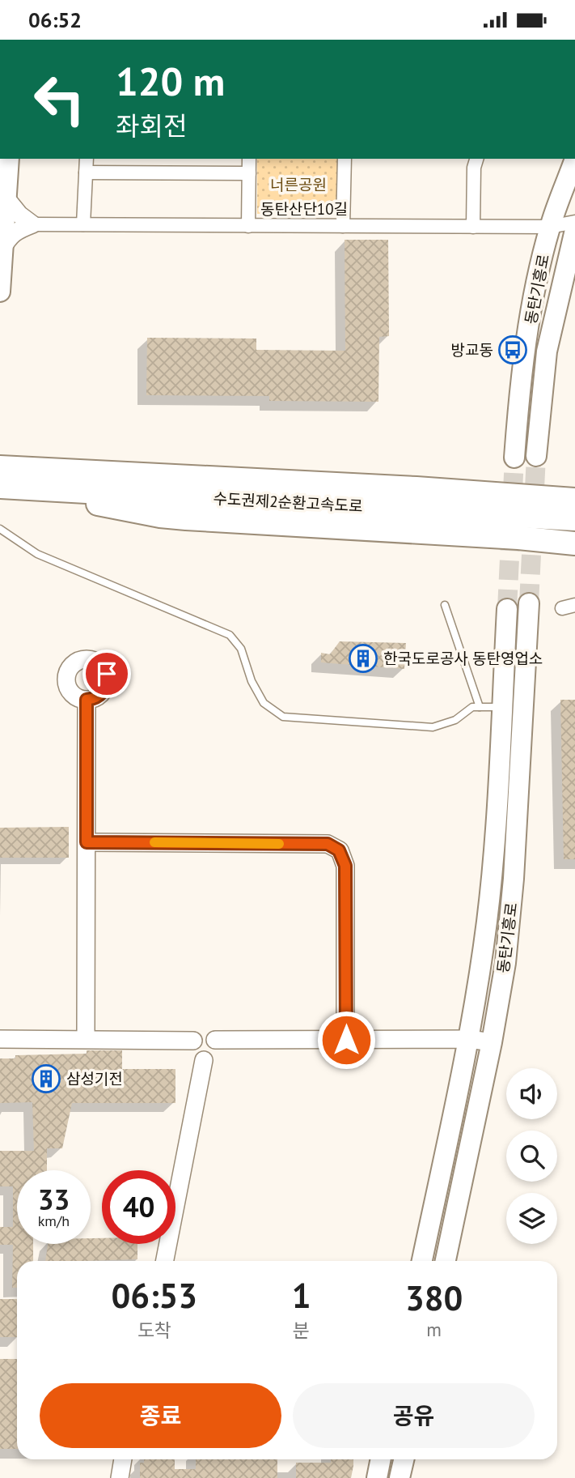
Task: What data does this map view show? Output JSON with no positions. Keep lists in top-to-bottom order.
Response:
{
  "streets": {
    "highway": ["수도권제2순환고속도로"],
    "main road": ["동탄기흥로"],
    "street": ["동탄산단10길"]
  },
  "crossings": [
    ["동탄산단10길", "동탄기흥로"]
  ],
  "parks": ["너른공원"],
  "places": {
    "bus stop": ["방교동"],
    "building": ["한국도로공사 동탄영업소", "삼성기전"]
  },
  "page": {
    "status": "06:52",
    "turn": ["120 m", "좌회전"],
    "speed": "33 km/h",
    "limit": "40",
    "eta": [
      "06:53",
      "도착",
      "1",
      "분",
      "380",
      "m"
    ],
    "buttons": ["종료", "공유"]
  }
}
